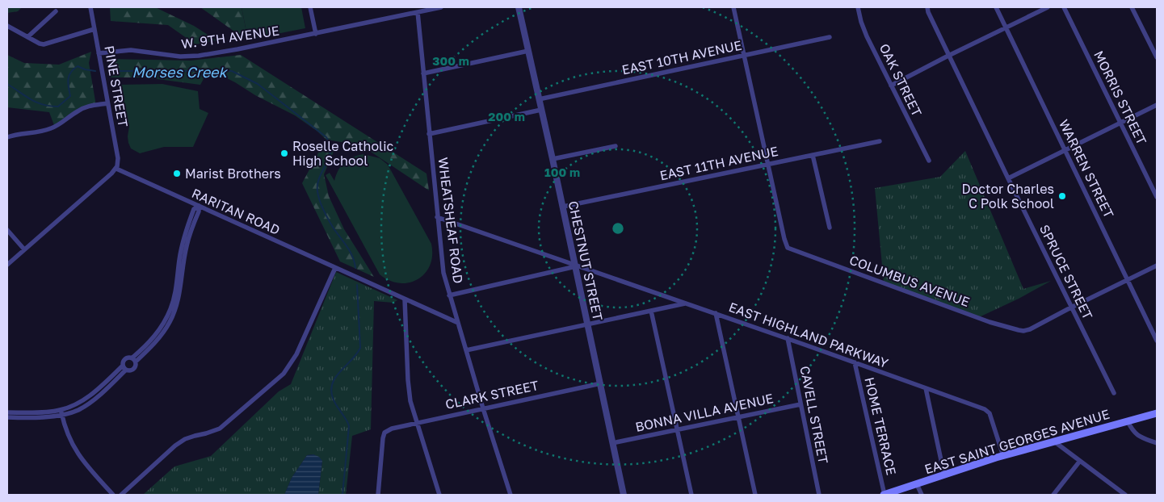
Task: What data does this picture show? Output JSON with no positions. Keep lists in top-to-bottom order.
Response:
{
  "streets": {
    "main road": ["EAST SAINT GEORGES AVENUE"],
    "street": [
      "W. 9TH AVENUE",
      "EAST 10TH AVENUE",
      "OAK STREET",
      "PINE STREET",
      "MORRIS STREET",
      "EAST 11TH AVENUE",
      "WARREN STREET",
      "RARITAN ROAD",
      "WHEATSHEAF ROAD",
      "CHESTNUT STREET",
      "SPRUCE STREET",
      "COLUMBUS AVENUE",
      "EAST HIGHLAND PARKWAY",
      "CLARK STREET",
      "BONNA VILLA AVENUE",
      "CAVELL STREET",
      "HOME TERRACE"
    ]
  },
  "crossings": [
    ["W. 9TH AVENUE", "PINE STREET"],
    ["W. 9TH AVENUE", "WHEATSHEAF ROAD"],
    ["EAST 10TH AVENUE", "CHESTNUT STREET"],
    ["PINE STREET", "RARITAN ROAD"],
    ["EAST 11TH AVENUE", "CHESTNUT STREET"],
    ["EAST 11TH AVENUE", "COLUMBUS AVENUE"],
    ["RARITAN ROAD", "WHEATSHEAF ROAD"],
    ["WHEATSHEAF ROAD", "EAST HIGHLAND PARKWAY"],
    ["WHEATSHEAF ROAD", "CLARK STREET"],
    ["CHESTNUT STREET", "EAST HIGHLAND PARKWAY"],
    ["CHESTNUT STREET", "CLARK STREET"],
    ["CHESTNUT STREET", "BONNA VILLA AVENUE"],
    ["SPRUCE STREET", "COLUMBUS AVENUE"],
    ["EAST HIGHLAND PARKWAY", "CAVELL STREET"],
    ["EAST HIGHLAND PARKWAY", "HOME TERRACE"],
    ["EAST HIGHLAND PARKWAY", "EAST SAINT GEORGES AVENUE"],
    ["BONNA VILLA AVENUE", "CAVELL STREET"],
    ["HOME TERRACE", "EAST SAINT GEORGES AVENUE"]
  ],
  "water": ["Morses Creek"],
  "places": ["Roselle Catholic High School", "Marist Brothers", "Doctor Charles C Polk School"],
  "rings": ["300 m", "200 m", "100 m"]
}
